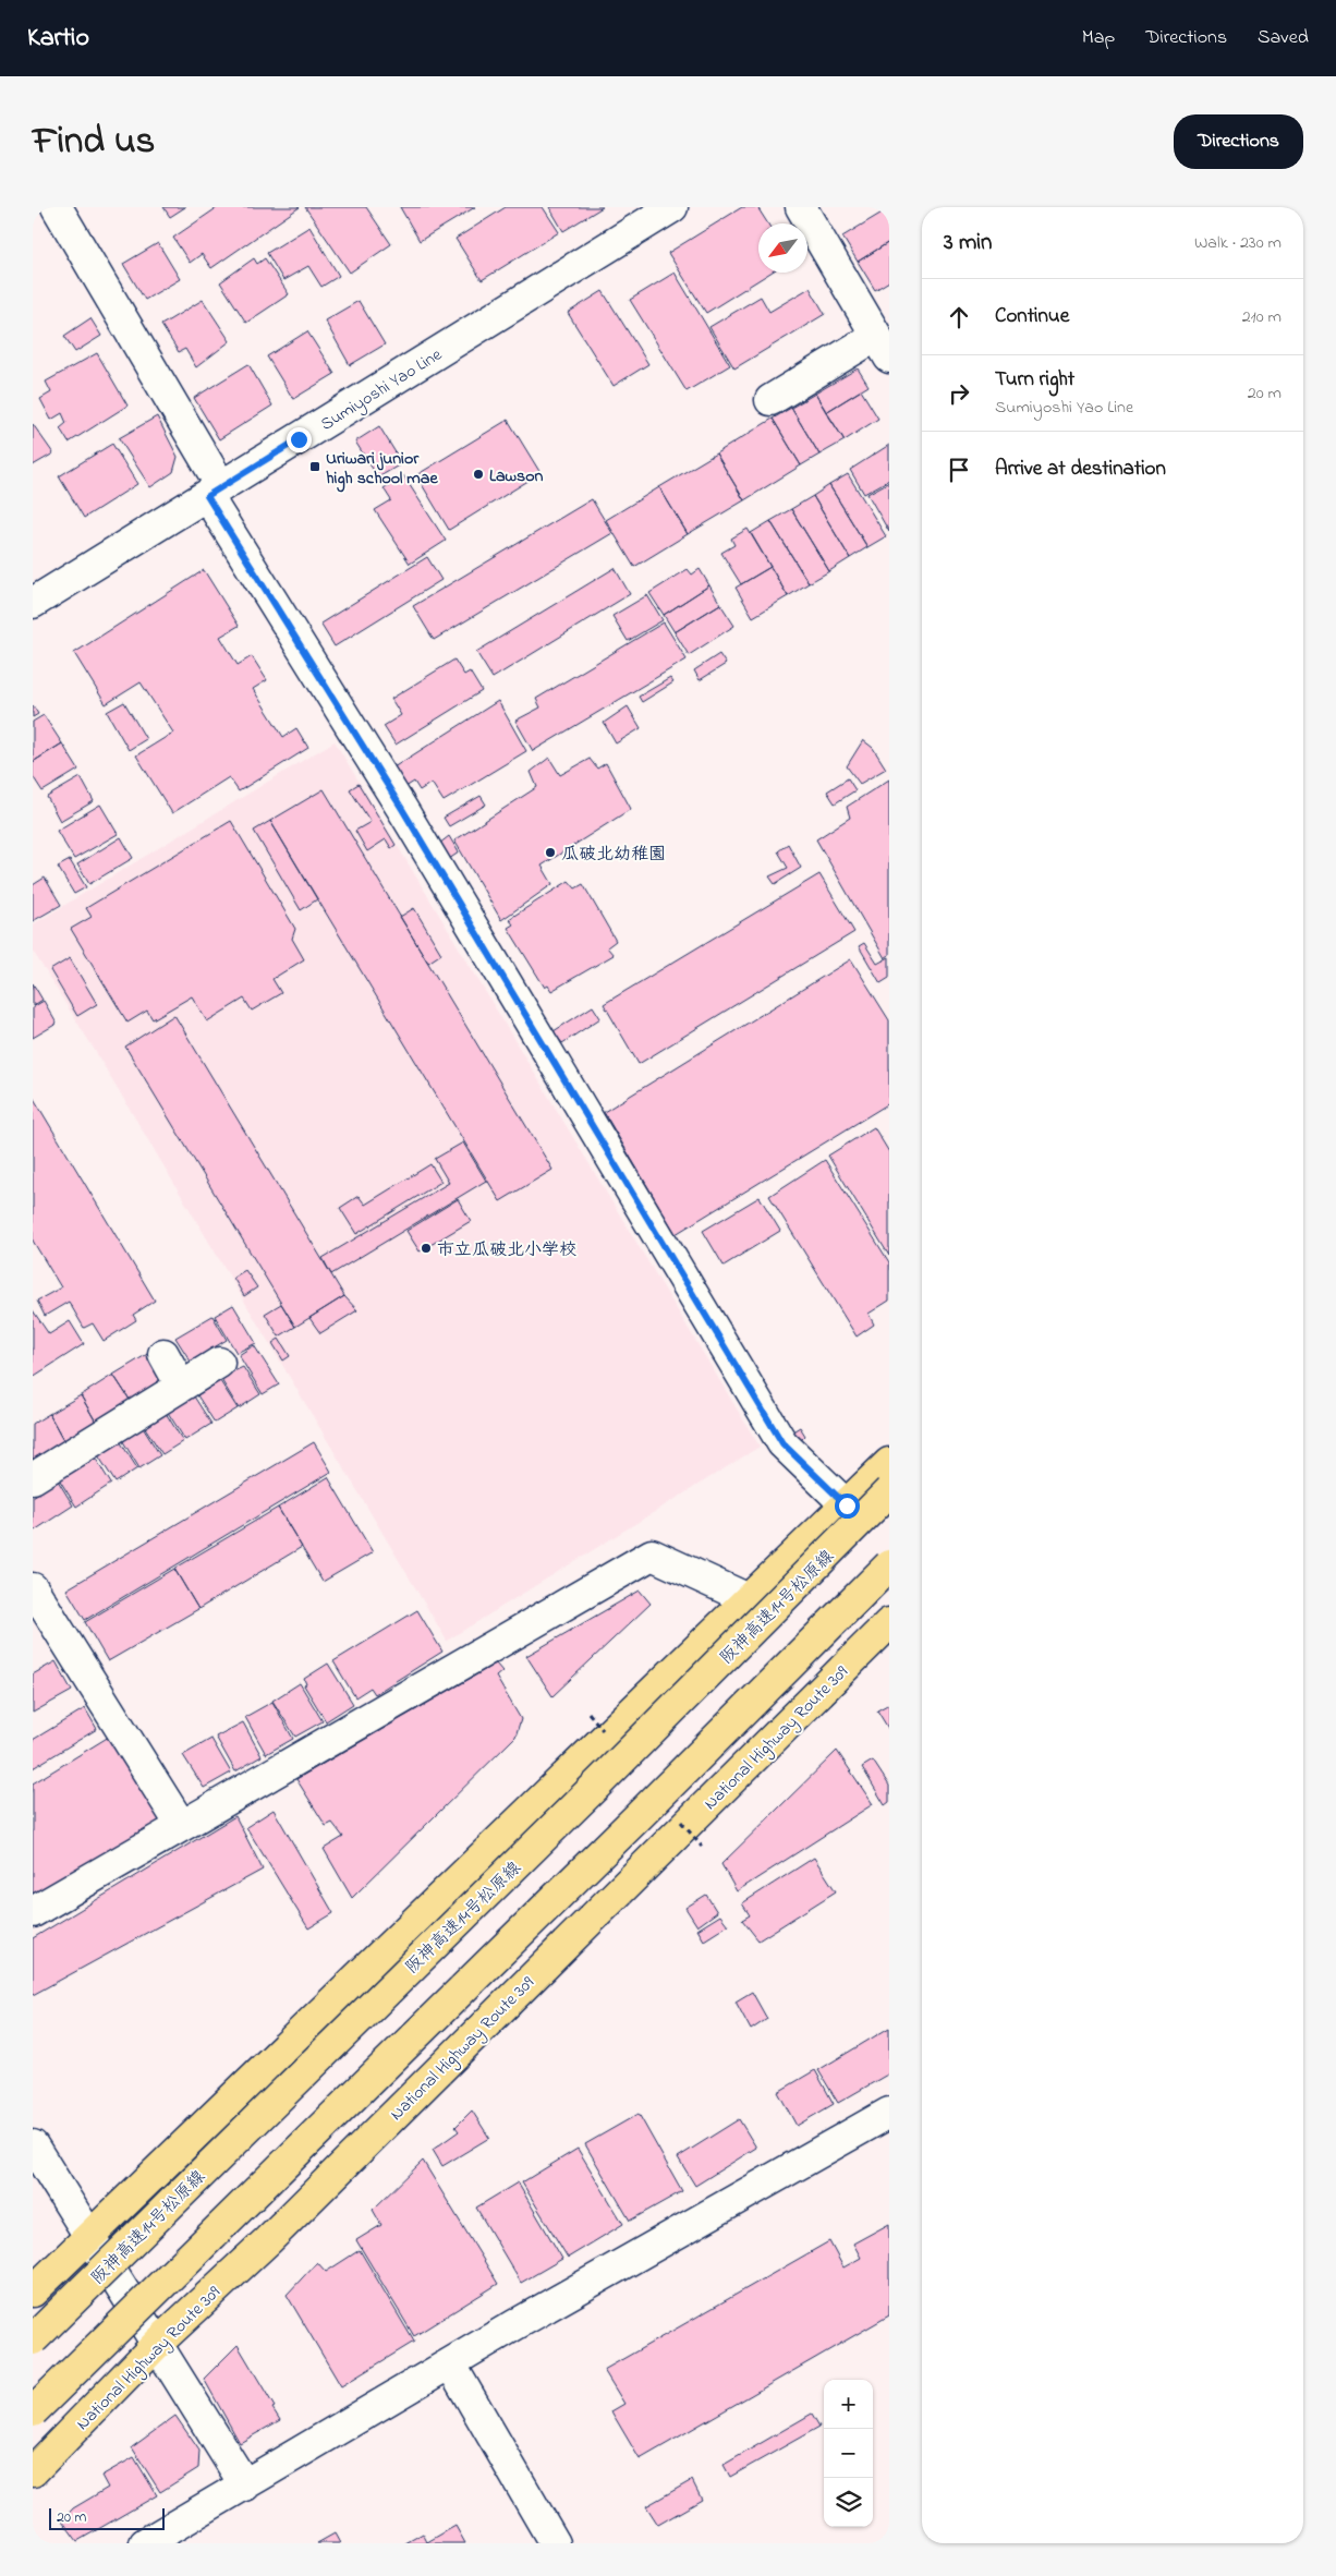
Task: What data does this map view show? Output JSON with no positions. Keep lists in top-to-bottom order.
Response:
{
  "streets": {
    "highway": ["阪神高速14号松原線", "National Highway Route 309"],
    "street": ["Sumiyoshi Yao Line"]
  },
  "places": {
    "transit": ["Uriwari junior high school mae"],
    "other": ["Lawson", "瓜破北幼稚園", "市立瓜破北小学校"]
  },
  "scale_bar": "20 m",
  "north": "bottom left",
  "page": {
    "header": "Kartio",
    "nav": ["Map", "Directions", "Saved"],
    "title": "Find us",
    "buttons": "Directions",
    "heading": ["3 min", "Walk · 230 m"],
    "list": [
      ["Continue", "210 m"],
      ["Turn right", "Sumiyoshi Yao Line", "20 m"],
      "Arrive at destination"
    ],
    "map_buttons": ["+", "−"],
    "scale": "20 m"
  }
}
